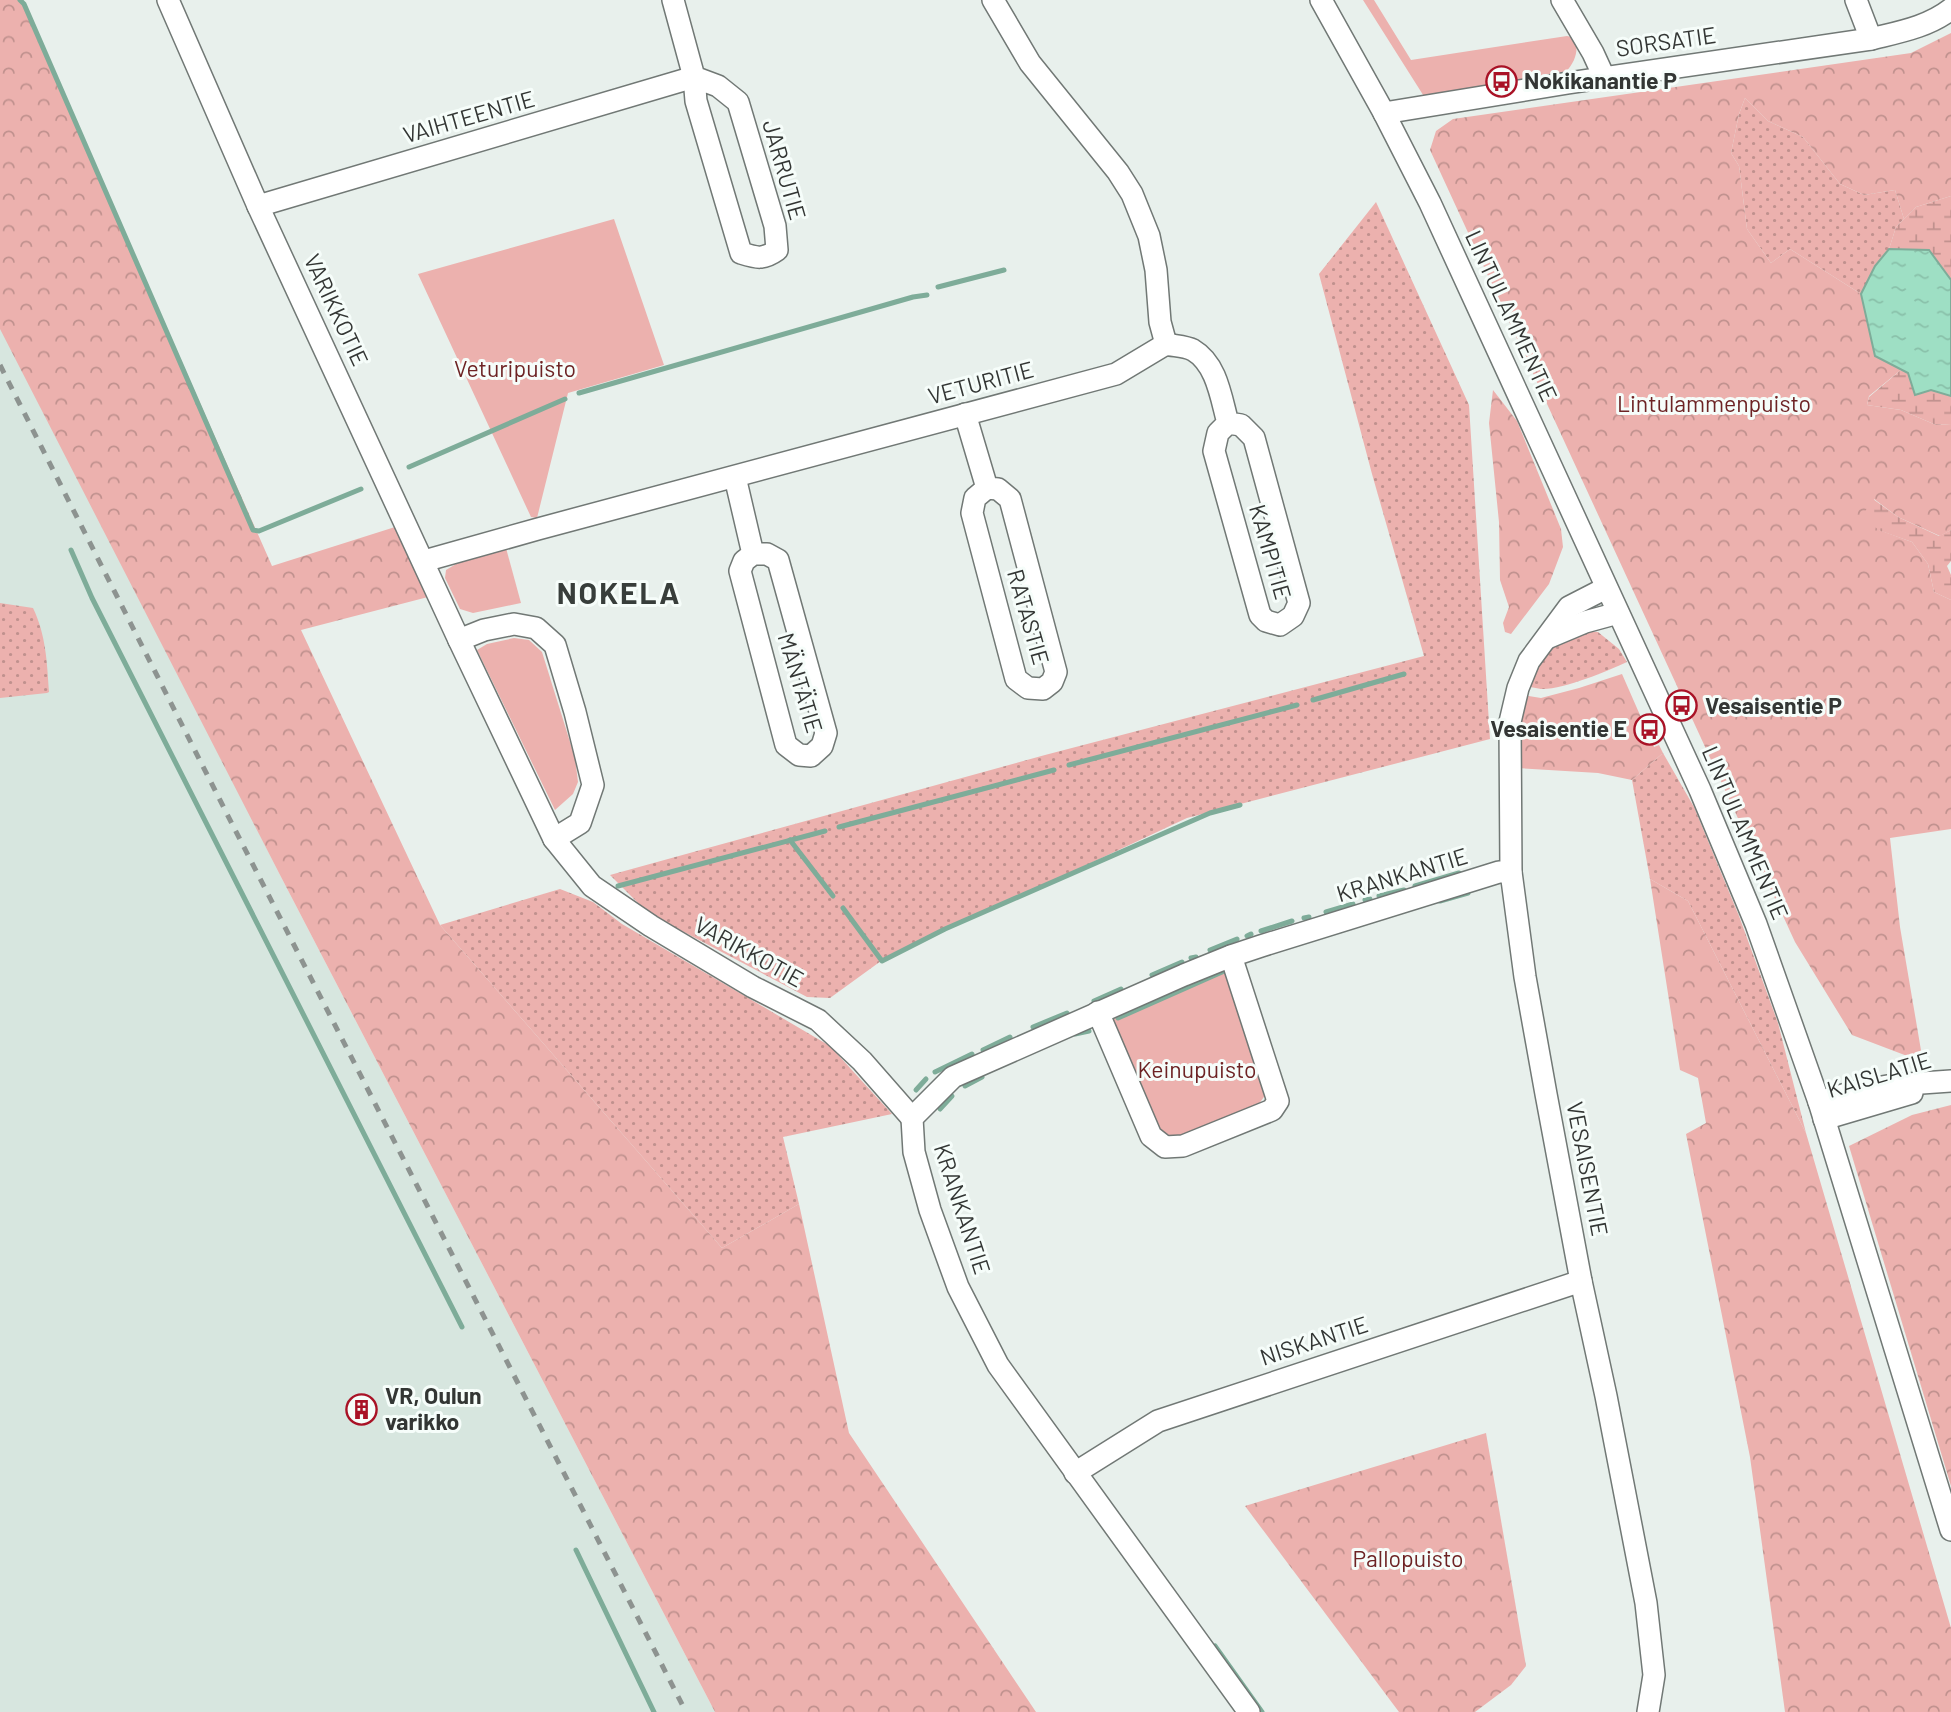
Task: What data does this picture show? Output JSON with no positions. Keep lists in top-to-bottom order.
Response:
{
  "streets": {
    "street": [
      "SORSATIE",
      "VAIHTEENTIE",
      "JARRUTIE",
      "VARIKKOTIE",
      "LINTULAMMENTIE",
      "VETURITIE",
      "KAMPITIE",
      "RATASTIE",
      "MÄNTÄTIE",
      "KRANKANTIE",
      "KAISLATIE",
      "VESAISENTIE",
      "NISKANTIE"
    ]
  },
  "crossings": [
    ["SORSATIE", "LINTULAMMENTIE"],
    ["VAIHTEENTIE", "JARRUTIE"],
    ["VAIHTEENTIE", "VARIKKOTIE"],
    ["VARIKKOTIE", "VETURITIE"],
    ["VARIKKOTIE", "KRANKANTIE"],
    ["LINTULAMMENTIE", "KAISLATIE"],
    ["LINTULAMMENTIE", "VESAISENTIE"],
    ["KRANKANTIE", "VESAISENTIE"],
    ["KRANKANTIE", "NISKANTIE"],
    ["VESAISENTIE", "NISKANTIE"]
  ],
  "districts": ["NOKELA"],
  "parks": [
    "Veturipuisto",
    "Lintulammenpuisto",
    "Keinupuisto",
    "Pallopuisto"
  ],
  "places": {
    "bus stop": ["Nokikanantie P", "Vesaisentie P", "Vesaisentie E"],
    "building": ["VR, Oulun varikko"]
  }
}
